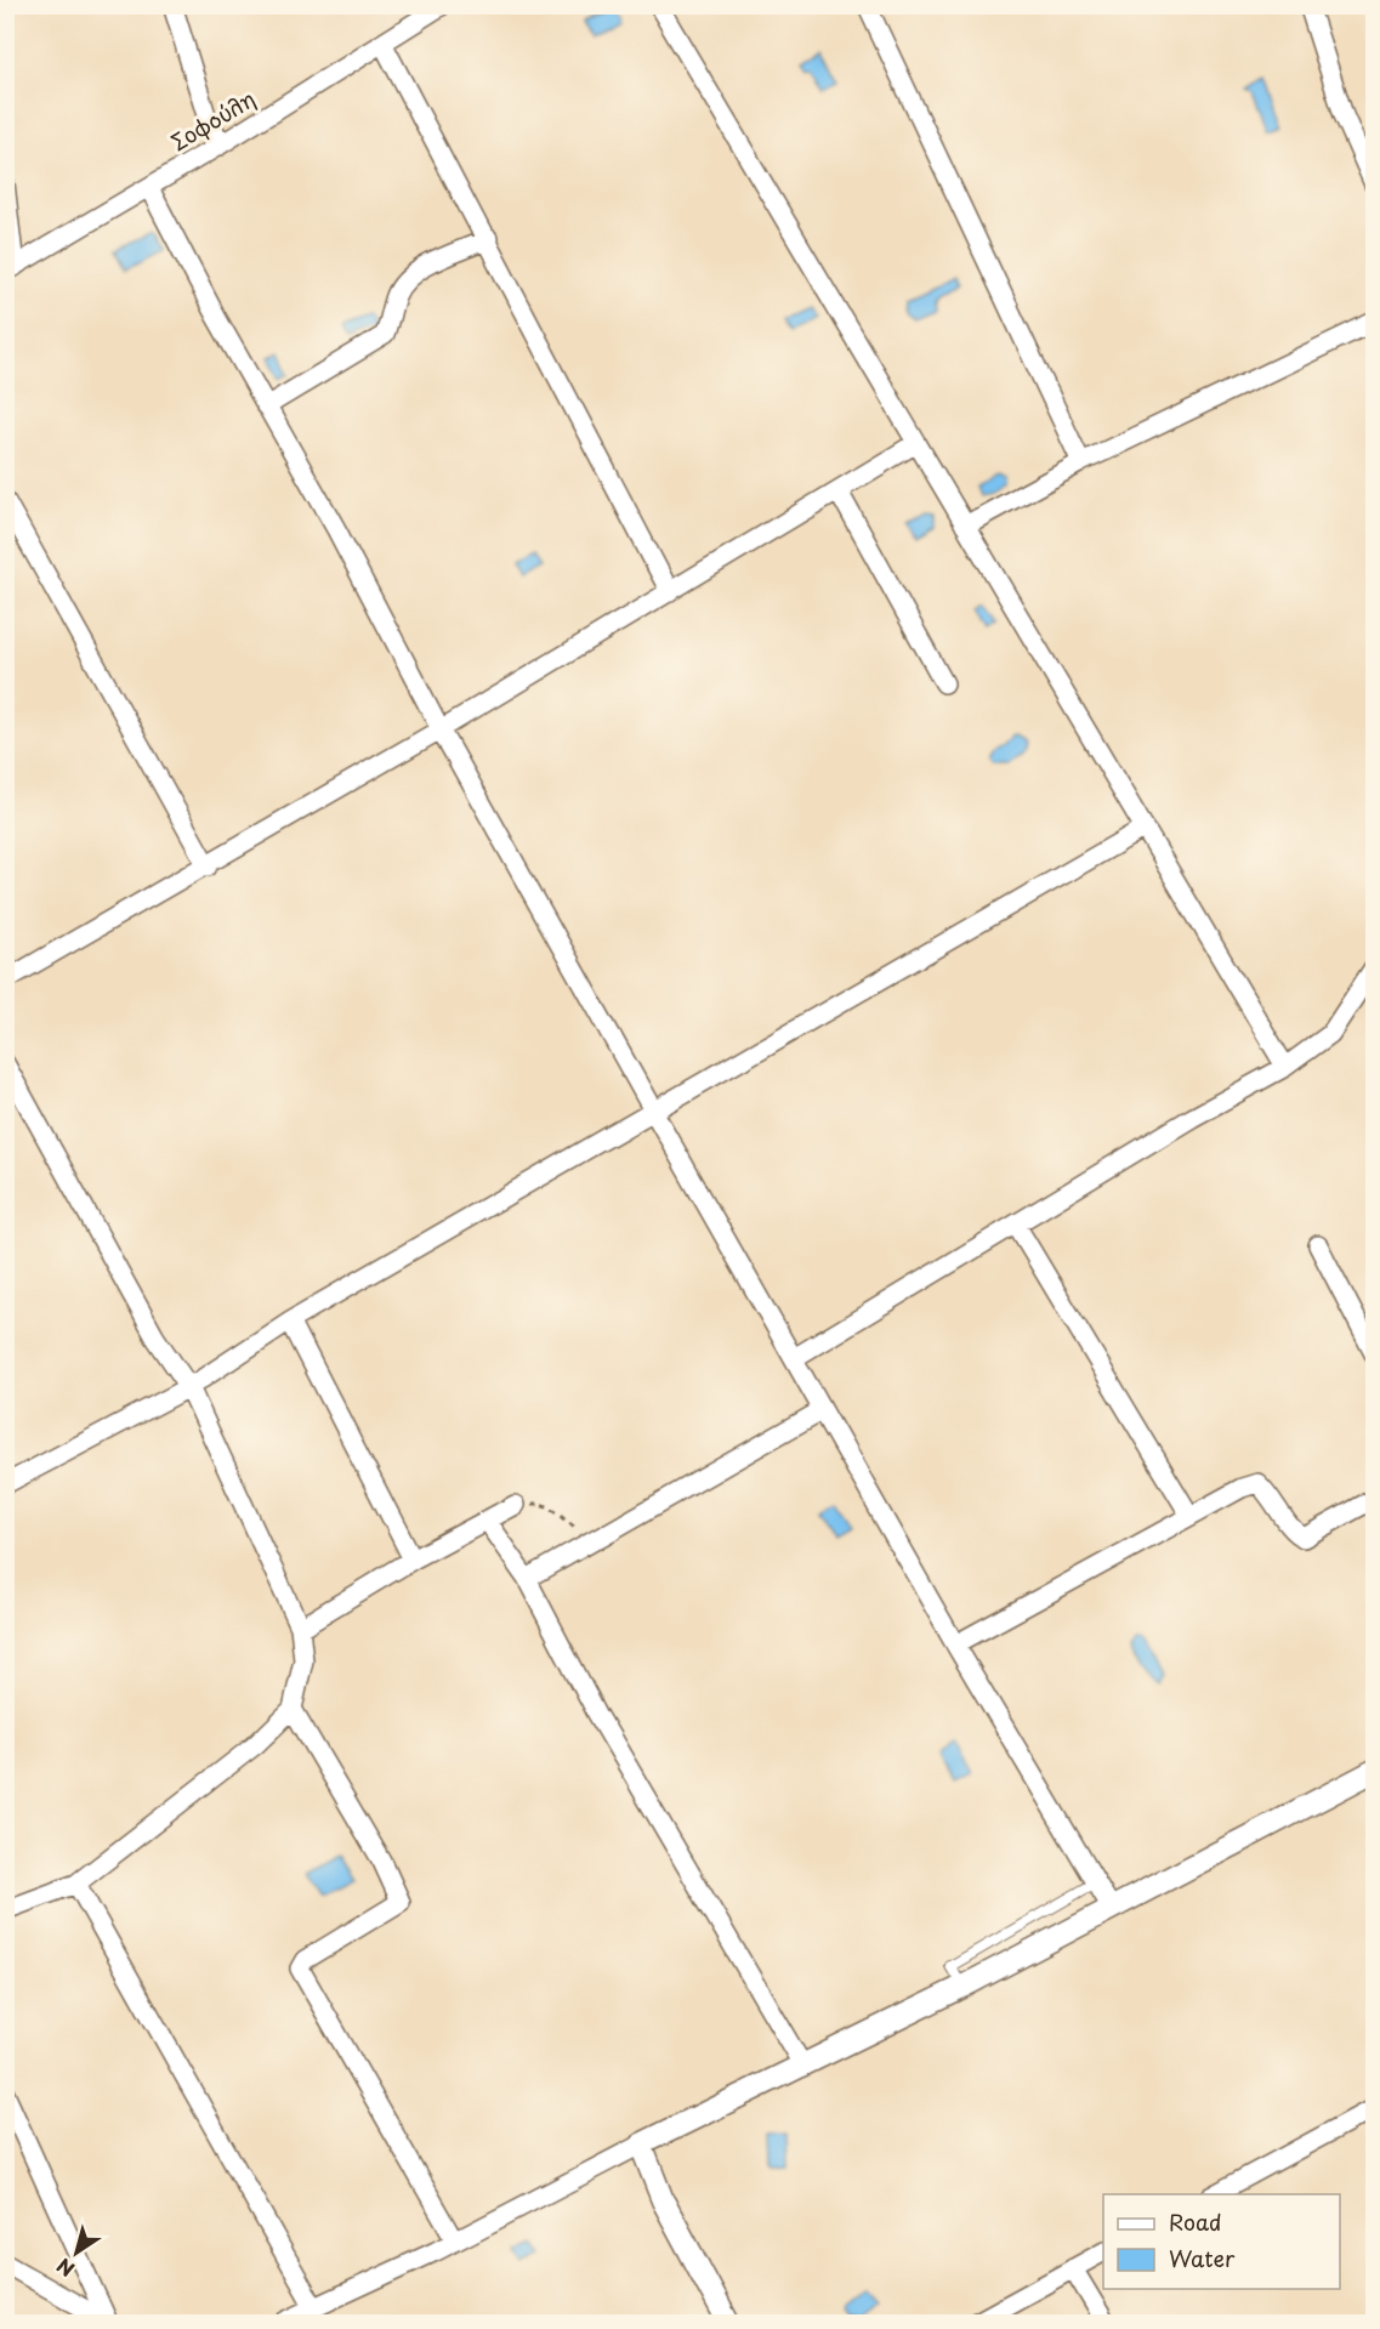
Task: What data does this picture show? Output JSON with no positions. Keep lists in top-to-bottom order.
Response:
{
  "streets": {
    "street": ["Σοφούλη"]
  },
  "legend": ["Road", "Water"],
  "north": "bottom left"
}
